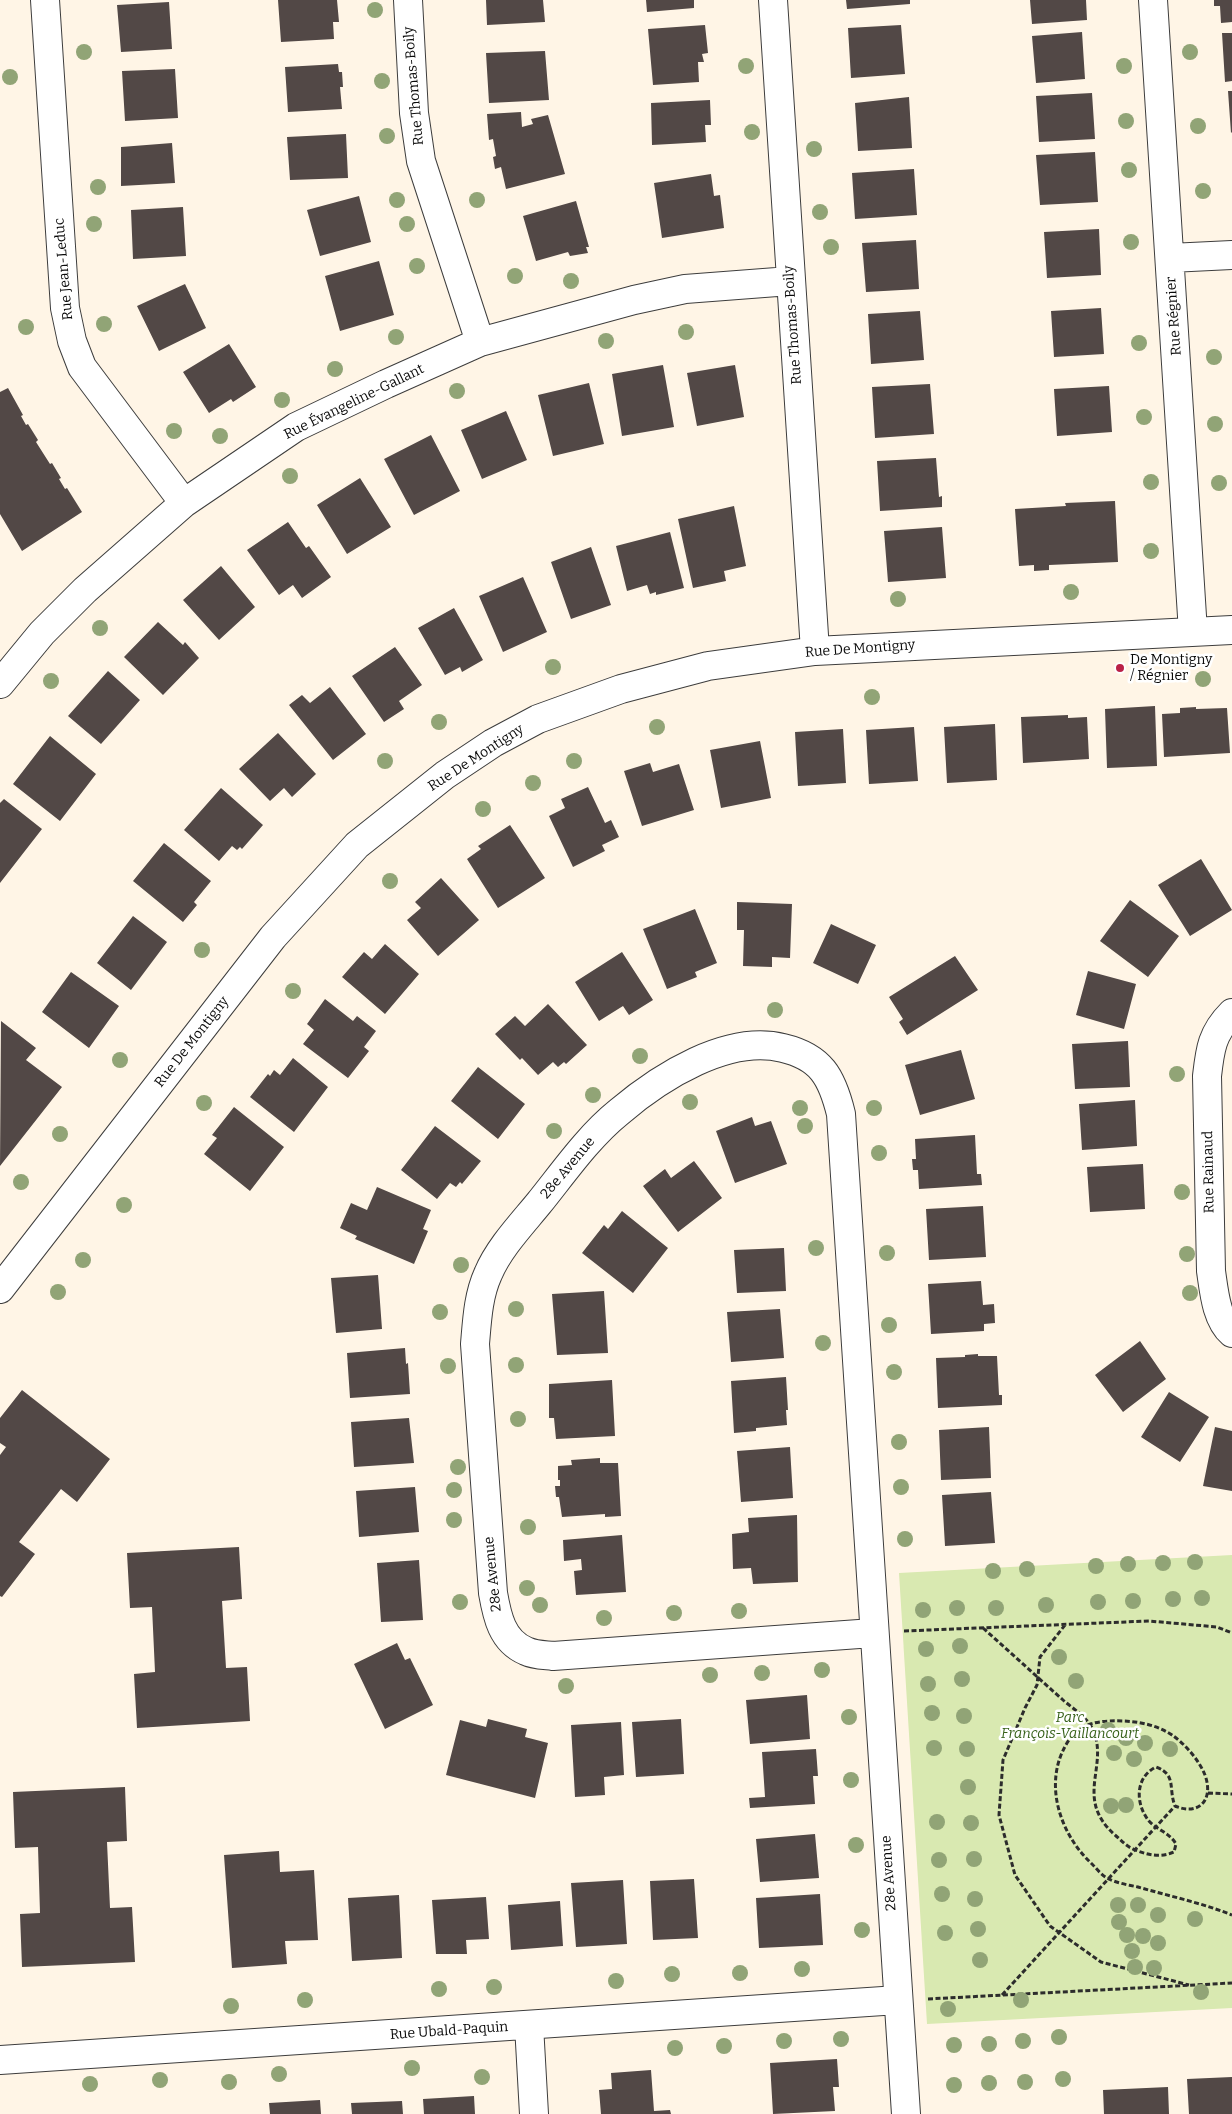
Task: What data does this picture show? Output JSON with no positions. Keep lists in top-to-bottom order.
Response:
{
  "streets": {
    "street": [
      "Rue Thomas-Boily",
      "Rue Jean-Leduc",
      "Rue Régnier",
      "Rue Évangeline-Gallant",
      "Rue De Montigny",
      "28e Avenue",
      "Rue Rainaud",
      "Rue Ubald-Paquin"
    ]
  },
  "crossings": [
    ["Rue Thomas-Boily", "Rue Évangeline-Gallant"],
    ["Rue Thomas-Boily", "Rue De Montigny"],
    ["Rue Jean-Leduc", "Rue Évangeline-Gallant"],
    ["Rue Régnier", "Rue De Montigny"],
    ["28e Avenue", "Rue Ubald-Paquin"]
  ],
  "parks": ["Parc François-Vaillancourt"],
  "places": ["De Montigny / Régnier"]
}
